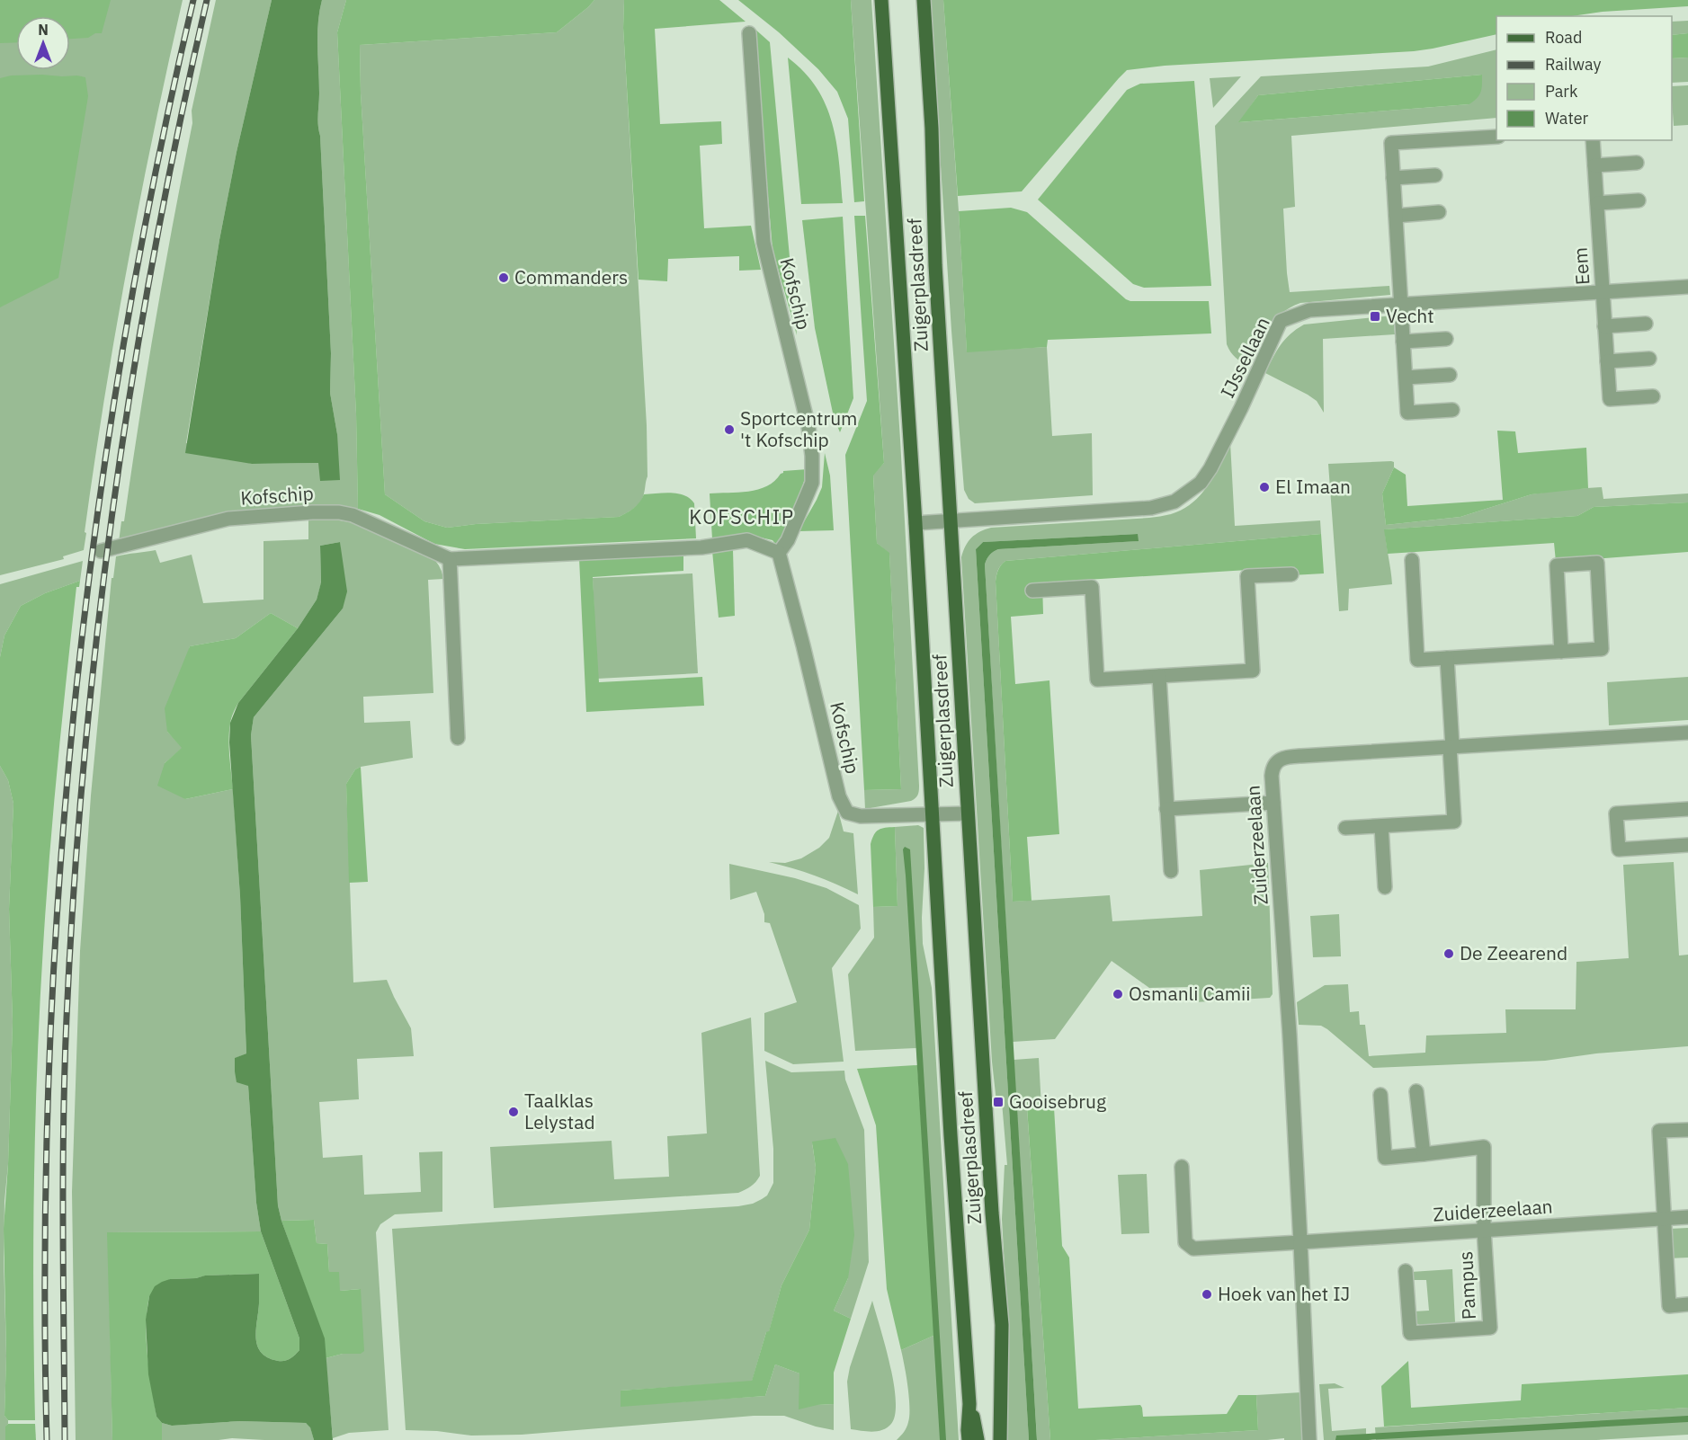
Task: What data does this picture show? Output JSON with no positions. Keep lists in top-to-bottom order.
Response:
{
  "streets": {
    "main road": ["Zuigerplasdreef"],
    "street": [
      "Eem",
      "Kofschip",
      "IJssellaan",
      "Zuiderzeelaan",
      "Pampus"
    ]
  },
  "crossings": [
    ["Eem", "IJssellaan"],
    ["Zuigerplasdreef", "Kofschip"],
    ["Zuigerplasdreef", "IJssellaan"],
    ["Zuiderzeelaan", "Pampus"]
  ],
  "districts": ["KOFSCHIP"],
  "places": {
    "other": [
      "Commanders",
      "Sportcentrum 't Kofschip",
      "El Imaan",
      "De Zeearend",
      "Osmanli Camii",
      "Taalklas Lelystad",
      "Hoek van het IJ"
    ],
    "transit": ["Vecht", "Gooisebrug"]
  },
  "legend": [
    "Road",
    "Railway",
    "Park",
    "Water"
  ],
  "north": "top"
}
